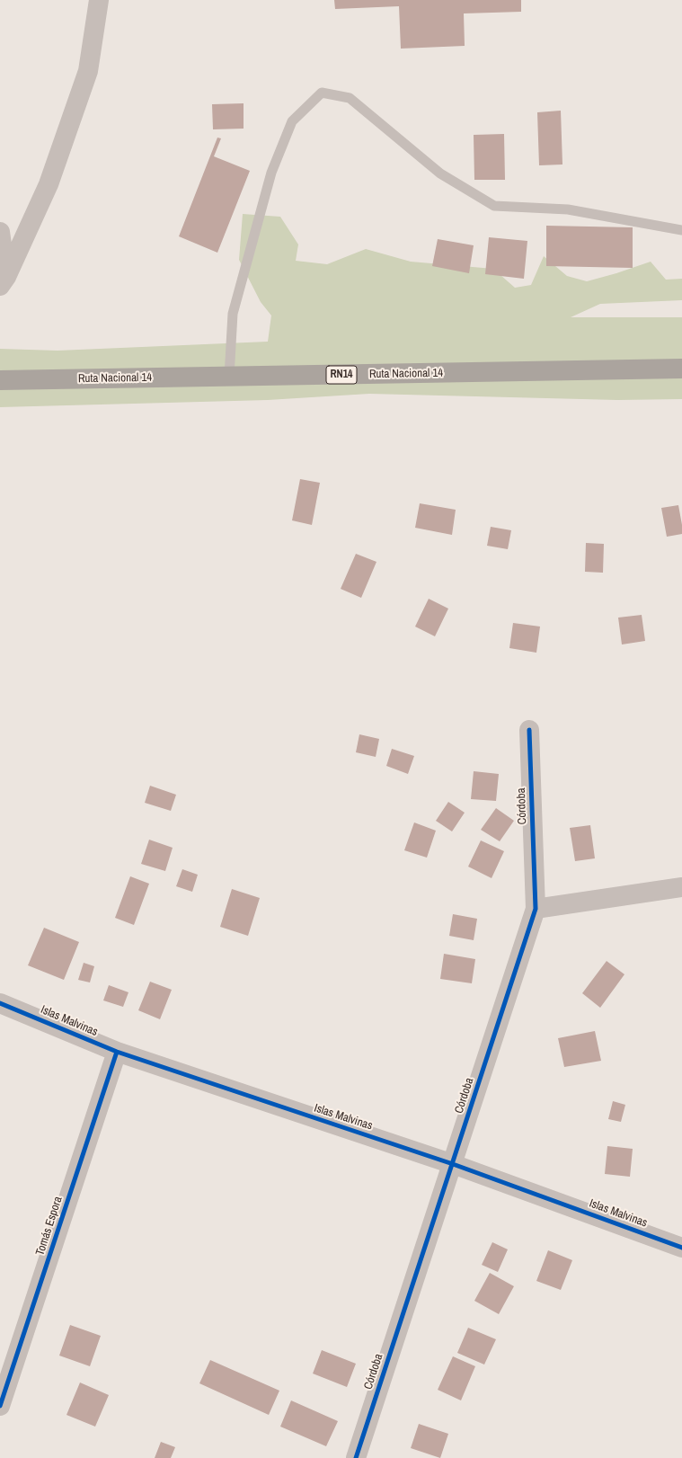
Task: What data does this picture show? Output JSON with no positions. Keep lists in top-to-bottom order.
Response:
{
  "streets": {
    "highway": ["Ruta Nacional 14", "RN14"],
    "street": ["Córdoba", "Islas Malvinas", "Tomás Espora"]
  },
  "crossings": [
    ["Córdoba", "Islas Malvinas"],
    ["Islas Malvinas", "Tomás Espora"]
  ]
}
